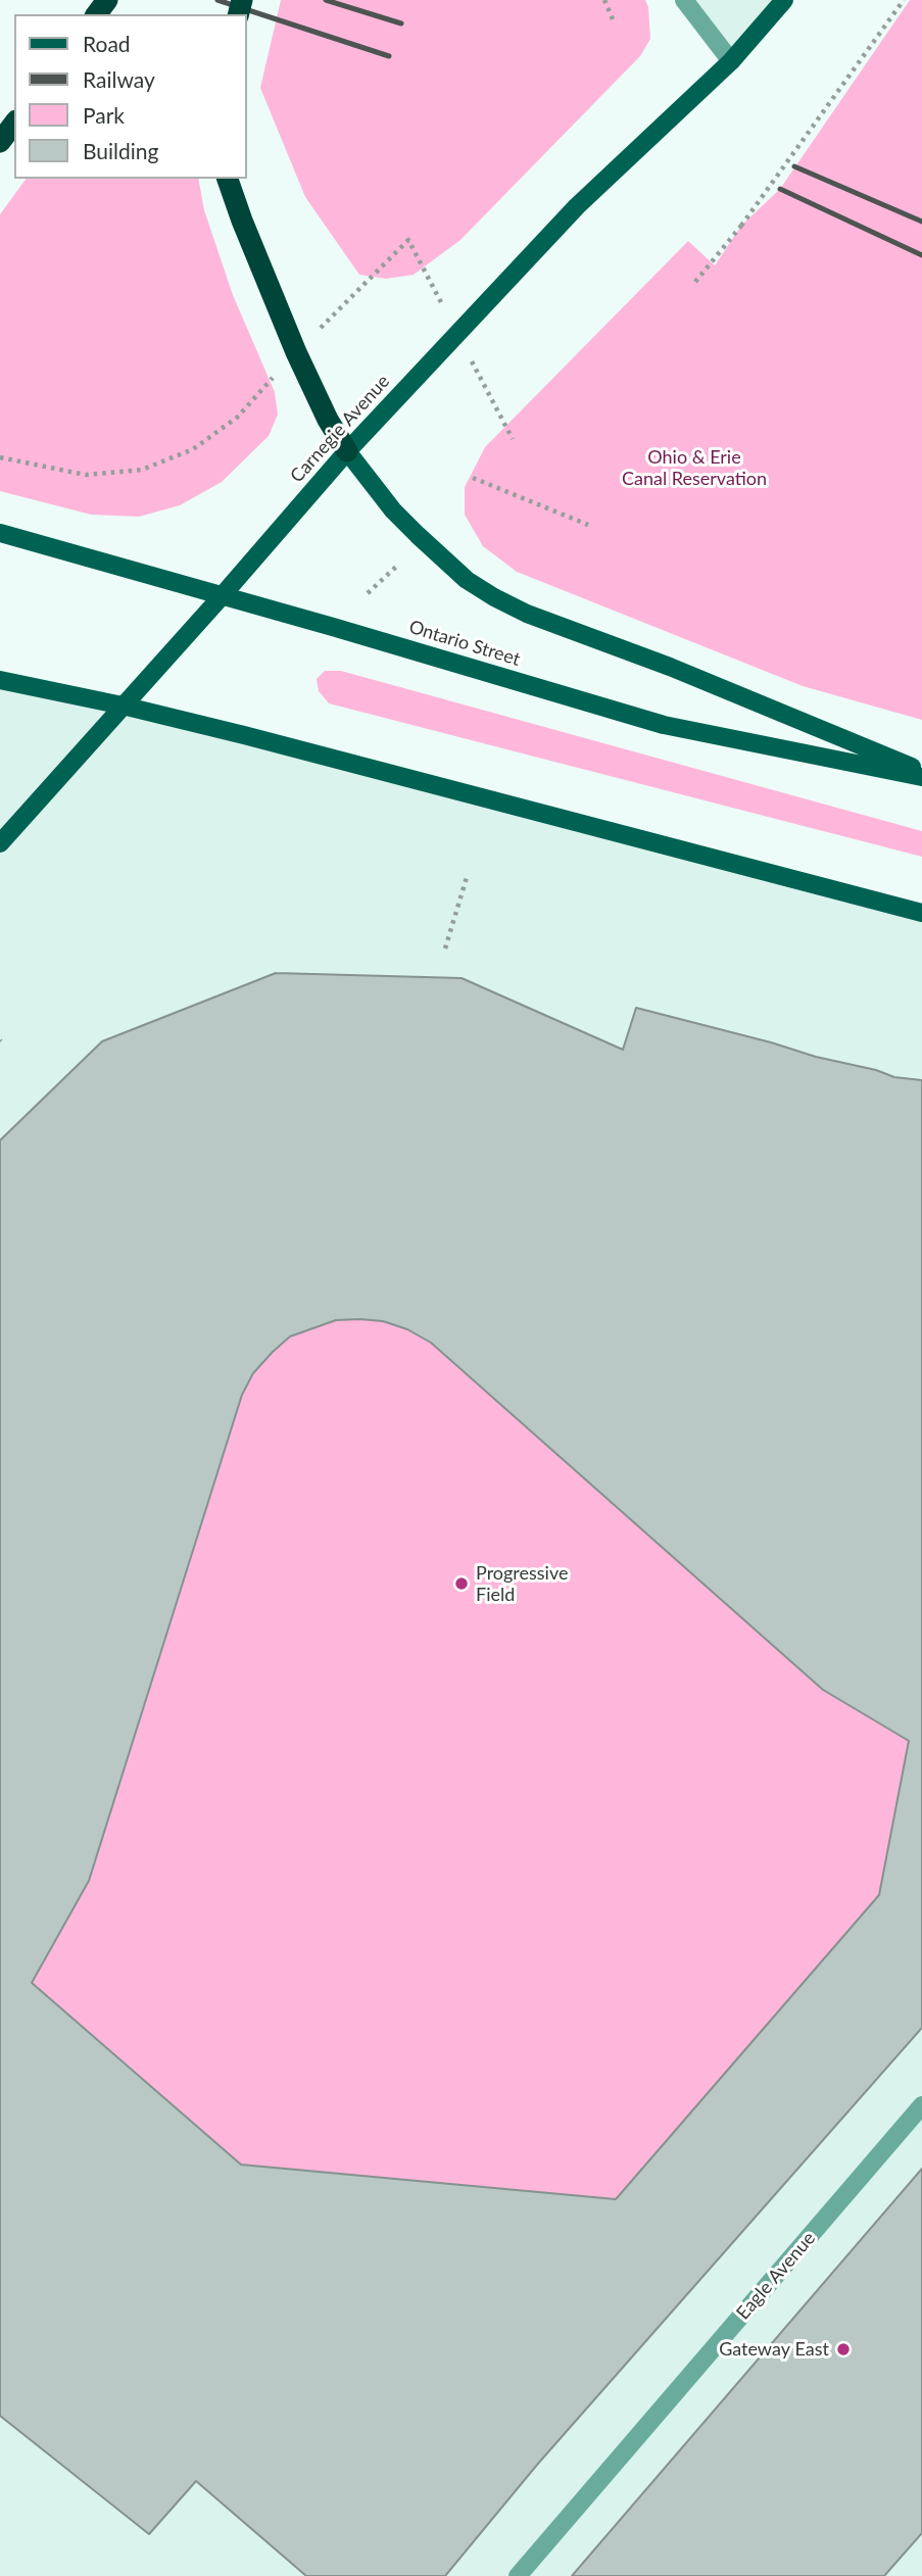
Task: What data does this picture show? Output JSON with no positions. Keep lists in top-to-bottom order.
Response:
{
  "streets": {
    "main road": ["Carnegie Avenue", "Ontario Street"],
    "street": ["Eagle Avenue"]
  },
  "crossings": [
    ["Carnegie Avenue", "Ontario Street"]
  ],
  "parks": ["Ohio & Erie Canal Reservation"],
  "places": ["Progressive Field", "Gateway East"],
  "legend": [
    "Road",
    "Railway",
    "Park",
    "Building"
  ]
}
